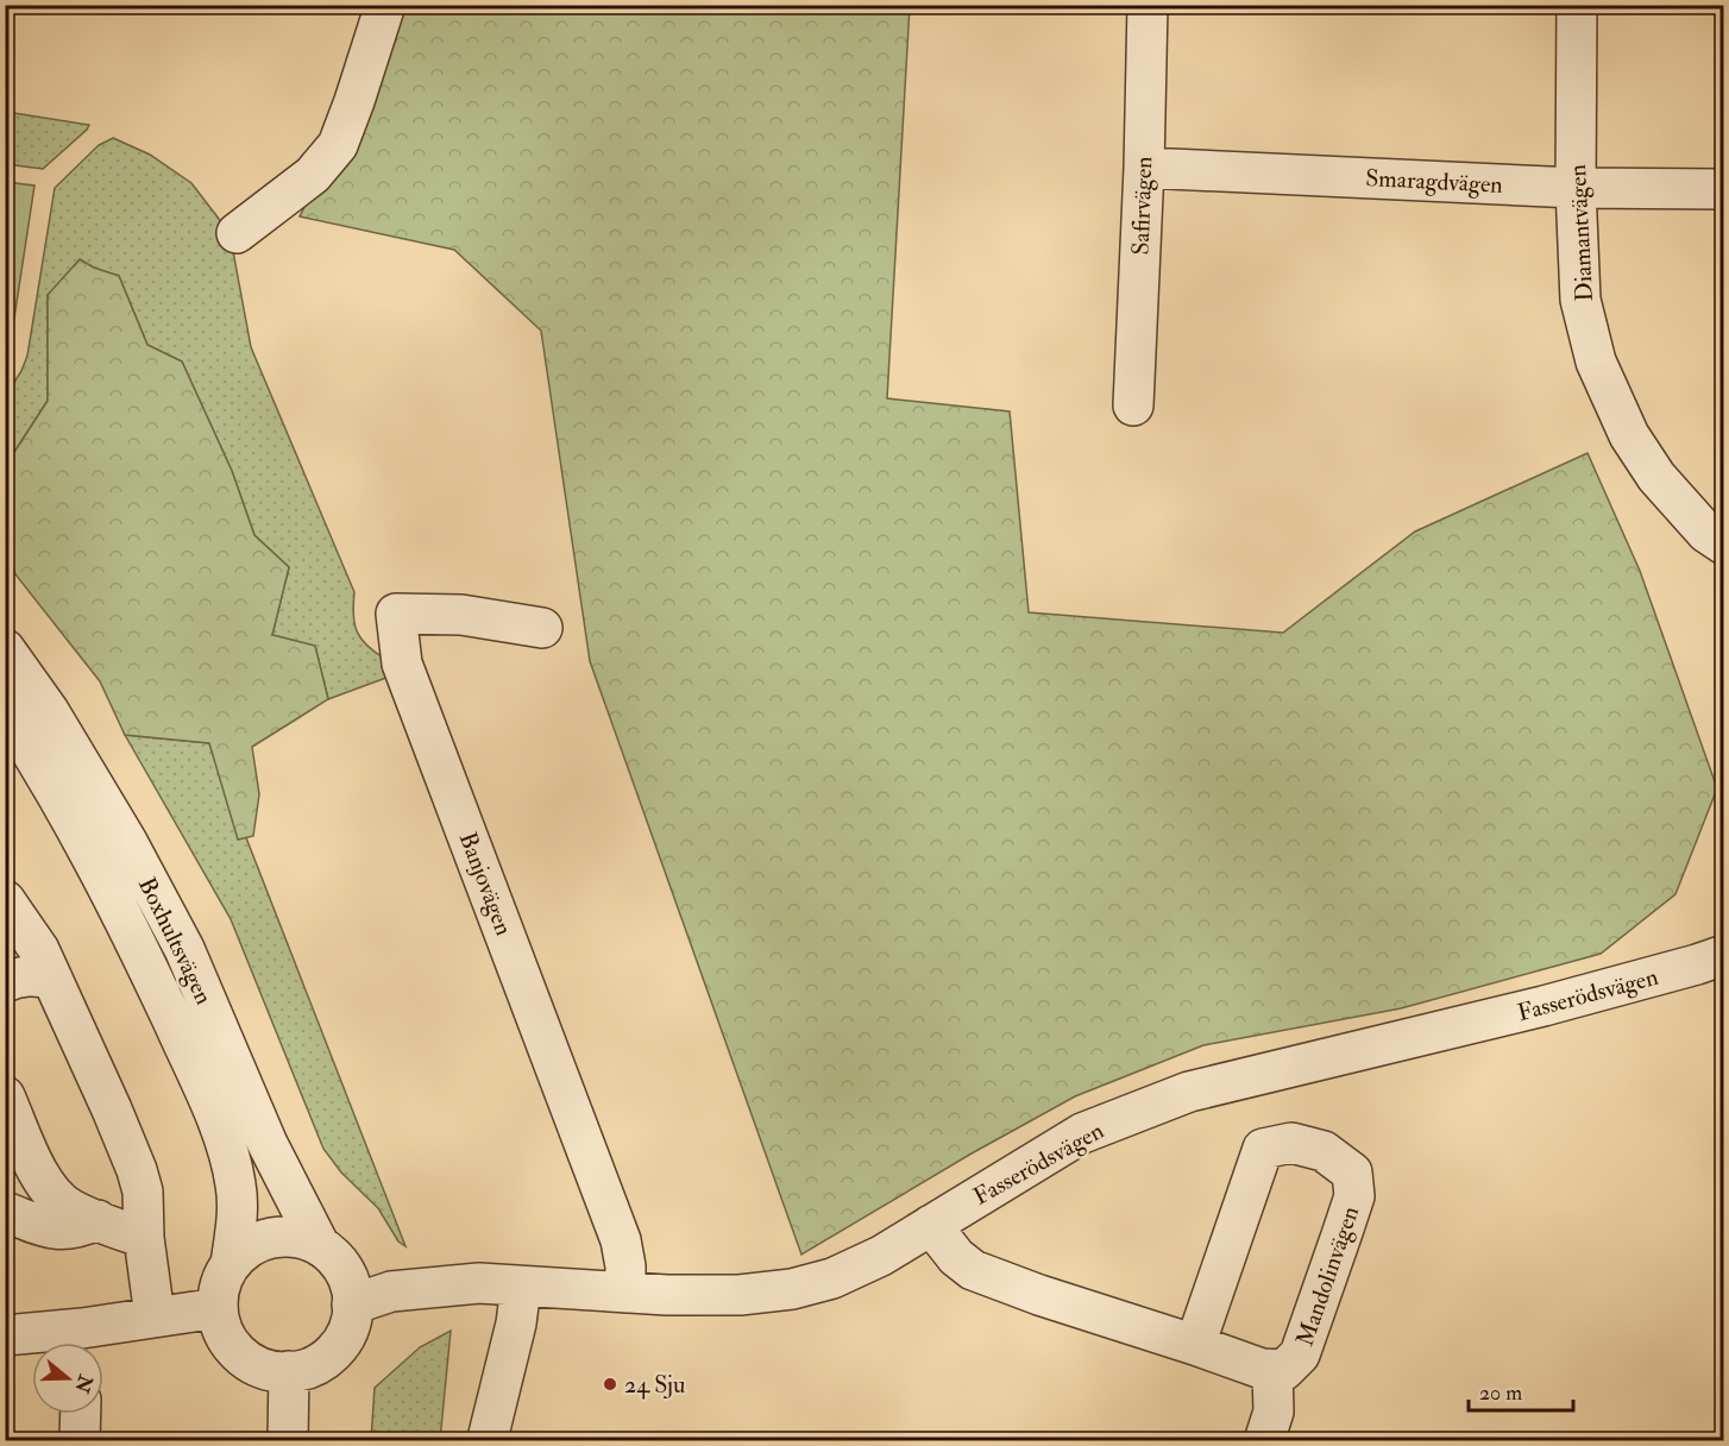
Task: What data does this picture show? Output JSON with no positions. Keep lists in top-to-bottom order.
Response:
{
  "streets": {
    "street": [
      "Smaragdvägen",
      "Safirvägen",
      "Diamantvägen",
      "Banjovägen",
      "Boxhultsvägen",
      "Fasserödsvägen",
      "Mandolinvägen"
    ]
  },
  "crossings": [
    ["Smaragdvägen", "Safirvägen"],
    ["Smaragdvägen", "Diamantvägen"],
    ["Banjovägen", "Fasserödsvägen"],
    ["Boxhultsvägen", "Fasserödsvägen"],
    ["Fasserödsvägen", "Mandolinvägen"]
  ],
  "places": ["24 Sju"],
  "scale_bar": "20 m",
  "north": "right"
}
